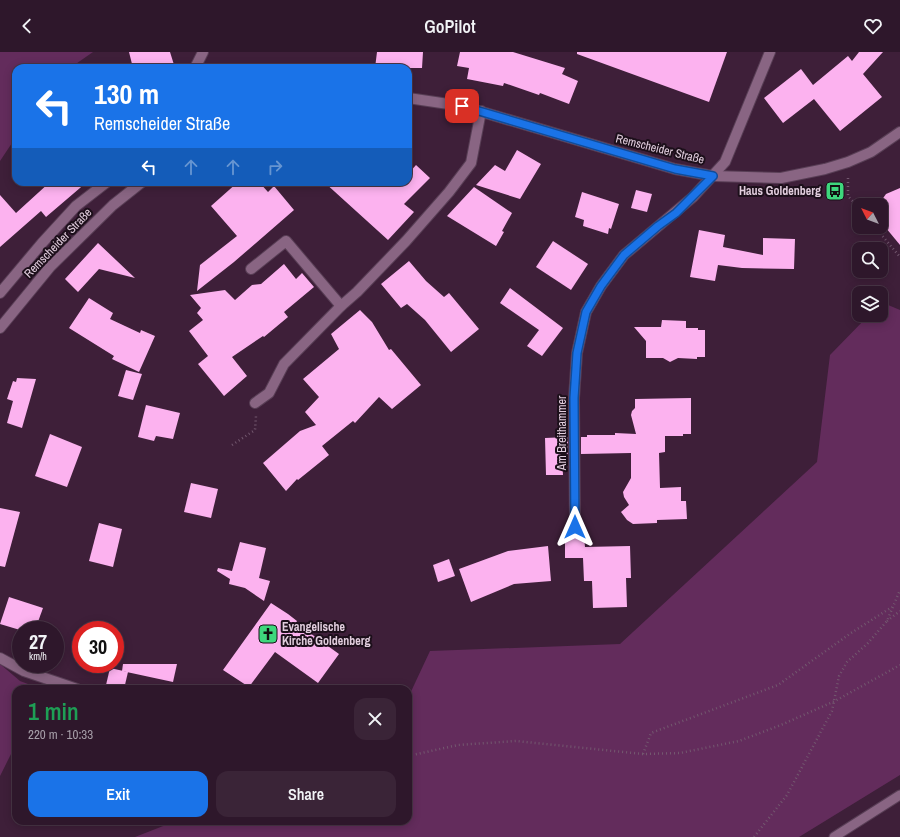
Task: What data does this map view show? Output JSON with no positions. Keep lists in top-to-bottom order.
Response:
{
  "streets": {
    "street": ["Remscheider Straße", "Am Breithammer"]
  },
  "crossings": [
    ["Remscheider Straße", "Am Breithammer"]
  ],
  "places": {
    "bus stop": ["Haus Goldenberg"],
    "church": ["Evangelische Kirche Goldenberg"]
  },
  "north": "top left",
  "page": {
    "header": "GoPilot",
    "turn": ["130 m", "Remscheider Straße"],
    "speed": "27 km/h",
    "limit": "30",
    "heading": ["1 min", "220 m · 10:33"],
    "buttons": ["Exit", "Share"]
  }
}
